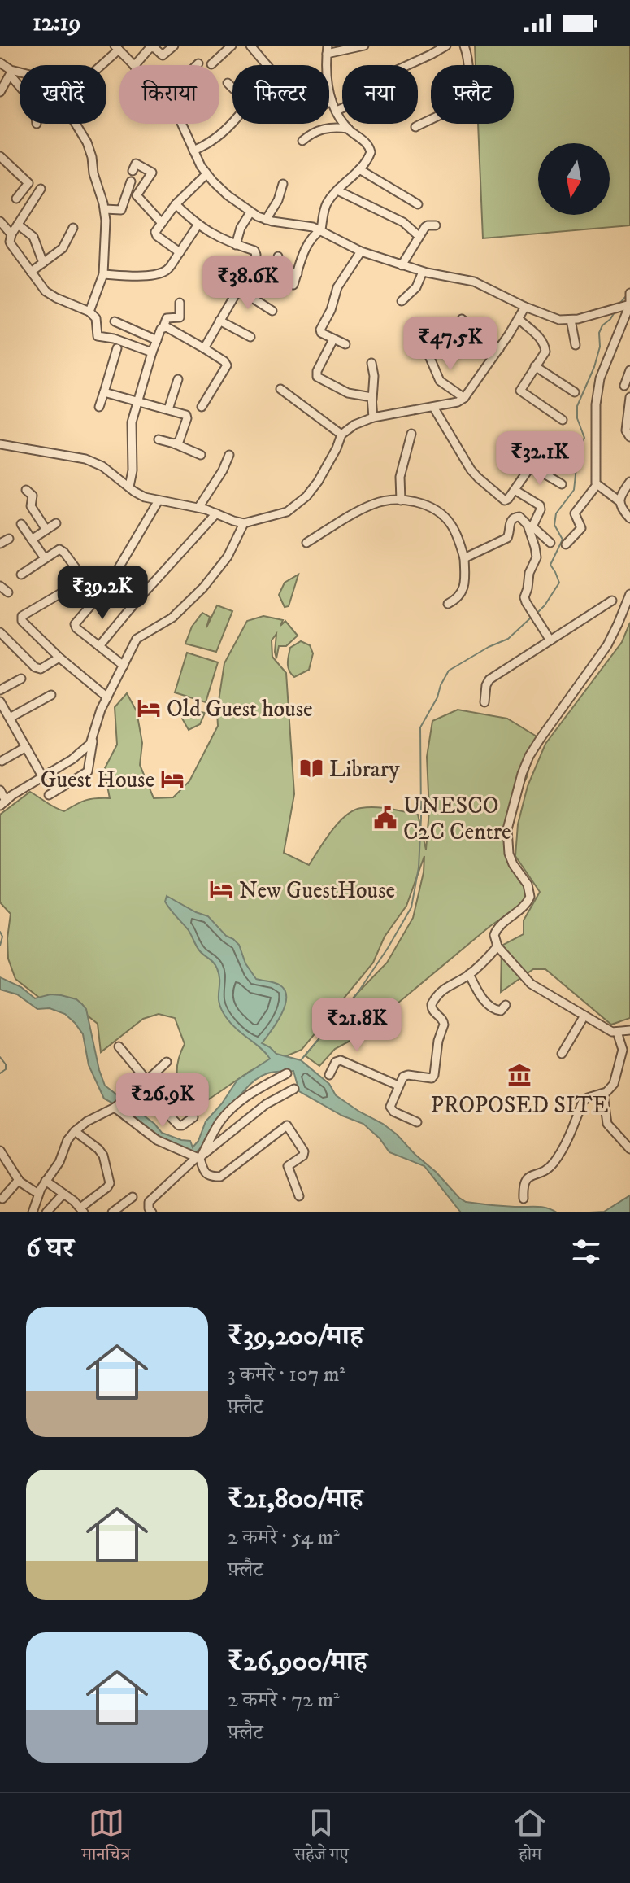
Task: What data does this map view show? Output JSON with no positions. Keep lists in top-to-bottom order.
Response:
{
  "places": {
    "hotel": ["Old Guest house", "Guest House", "New GuestHouse"],
    "library": ["Library"],
    "public building": ["UNESCO C2C Centre"],
    "museum": ["PROPOSED SITE"]
  },
  "north": "bottom",
  "page": {
    "status": "12:19",
    "chip": [
      "खरीदें",
      "किराया",
      "फ़िल्टर",
      "नया",
      "फ़्लैट"
    ],
    "price": [
      "₹38.6K",
      "₹47.5K",
      "₹32.1K",
      "₹39.2K",
      "₹21.8K",
      "₹26.9K"
    ],
    "heading": "6 घर",
    "list": [
      {
        "name": "₹39,200/माह",
        "note": "3 कमरे · 107 m² · फ़्लैट"
      },
      {
        "name": "₹21,800/माह",
        "note": "2 कमरे · 54 m² · फ़्लैट"
      },
      {
        "name": "₹26,900/माह",
        "note": "2 कमरे · 72 m² · फ़्लैट"
      }
    ],
    "tabs": ["मानचित्र", "सहेजे गए", "होम"]
  }
}
